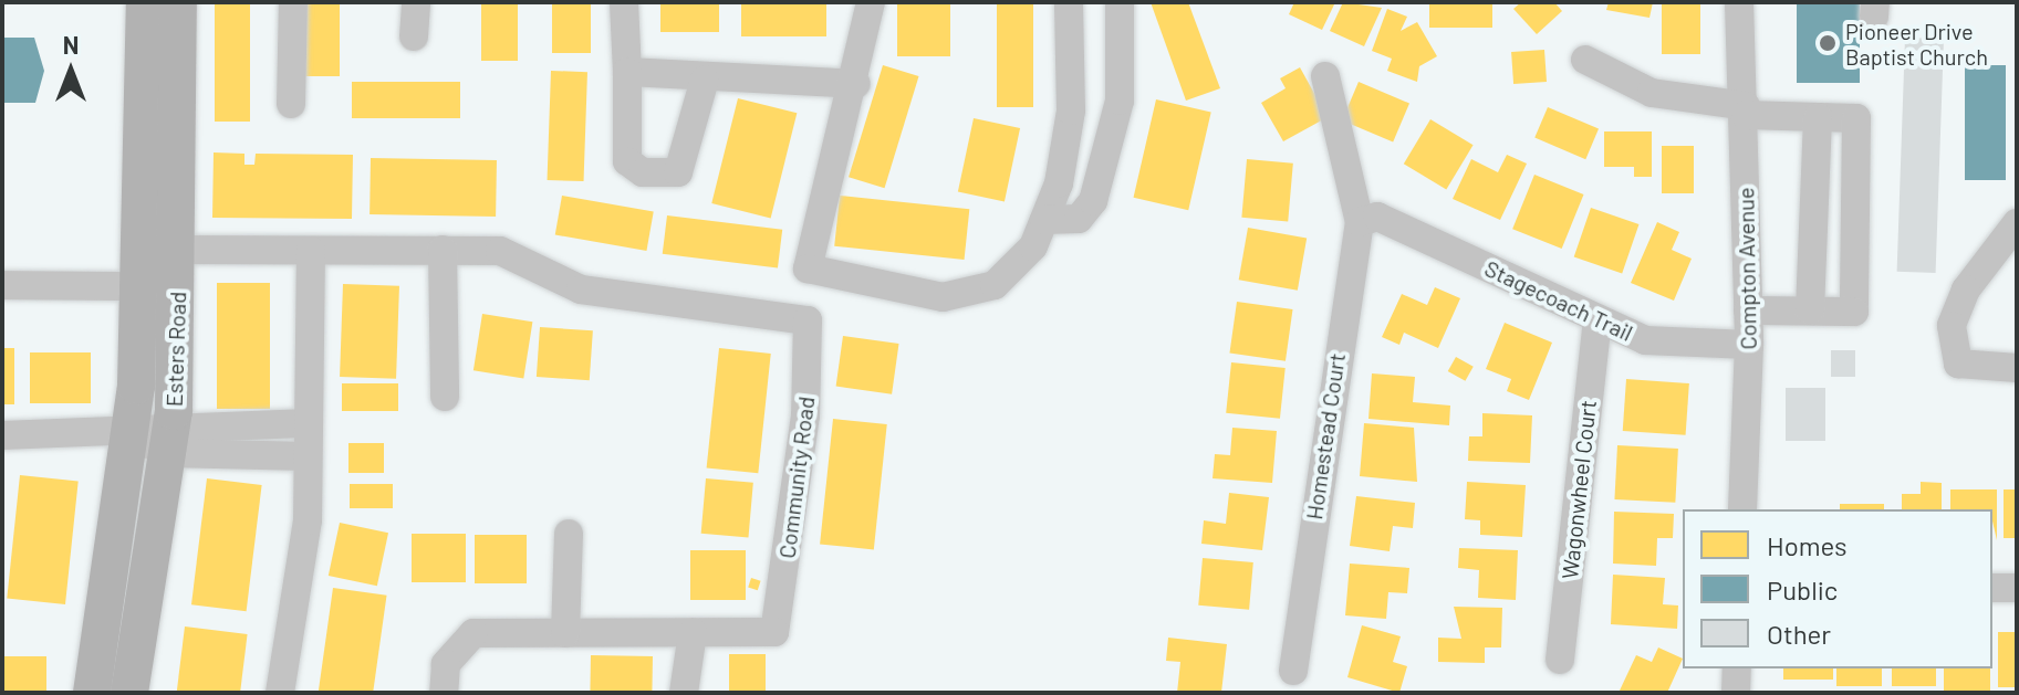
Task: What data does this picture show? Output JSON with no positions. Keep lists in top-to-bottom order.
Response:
{
  "streets": {
    "main road": ["Esters Road"],
    "street": [
      "Compton Avenue",
      "Stagecoach Trail",
      "Homestead Court",
      "Community Road",
      "Wagonwheel Court"
    ]
  },
  "crossings": [
    ["Compton Avenue", "Stagecoach Trail"],
    ["Stagecoach Trail", "Homestead Court"],
    ["Stagecoach Trail", "Wagonwheel Court"]
  ],
  "places": ["Pioneer Drive Baptist Church"],
  "legend": ["Homes", "Public", "Other"],
  "north": "top"
}
